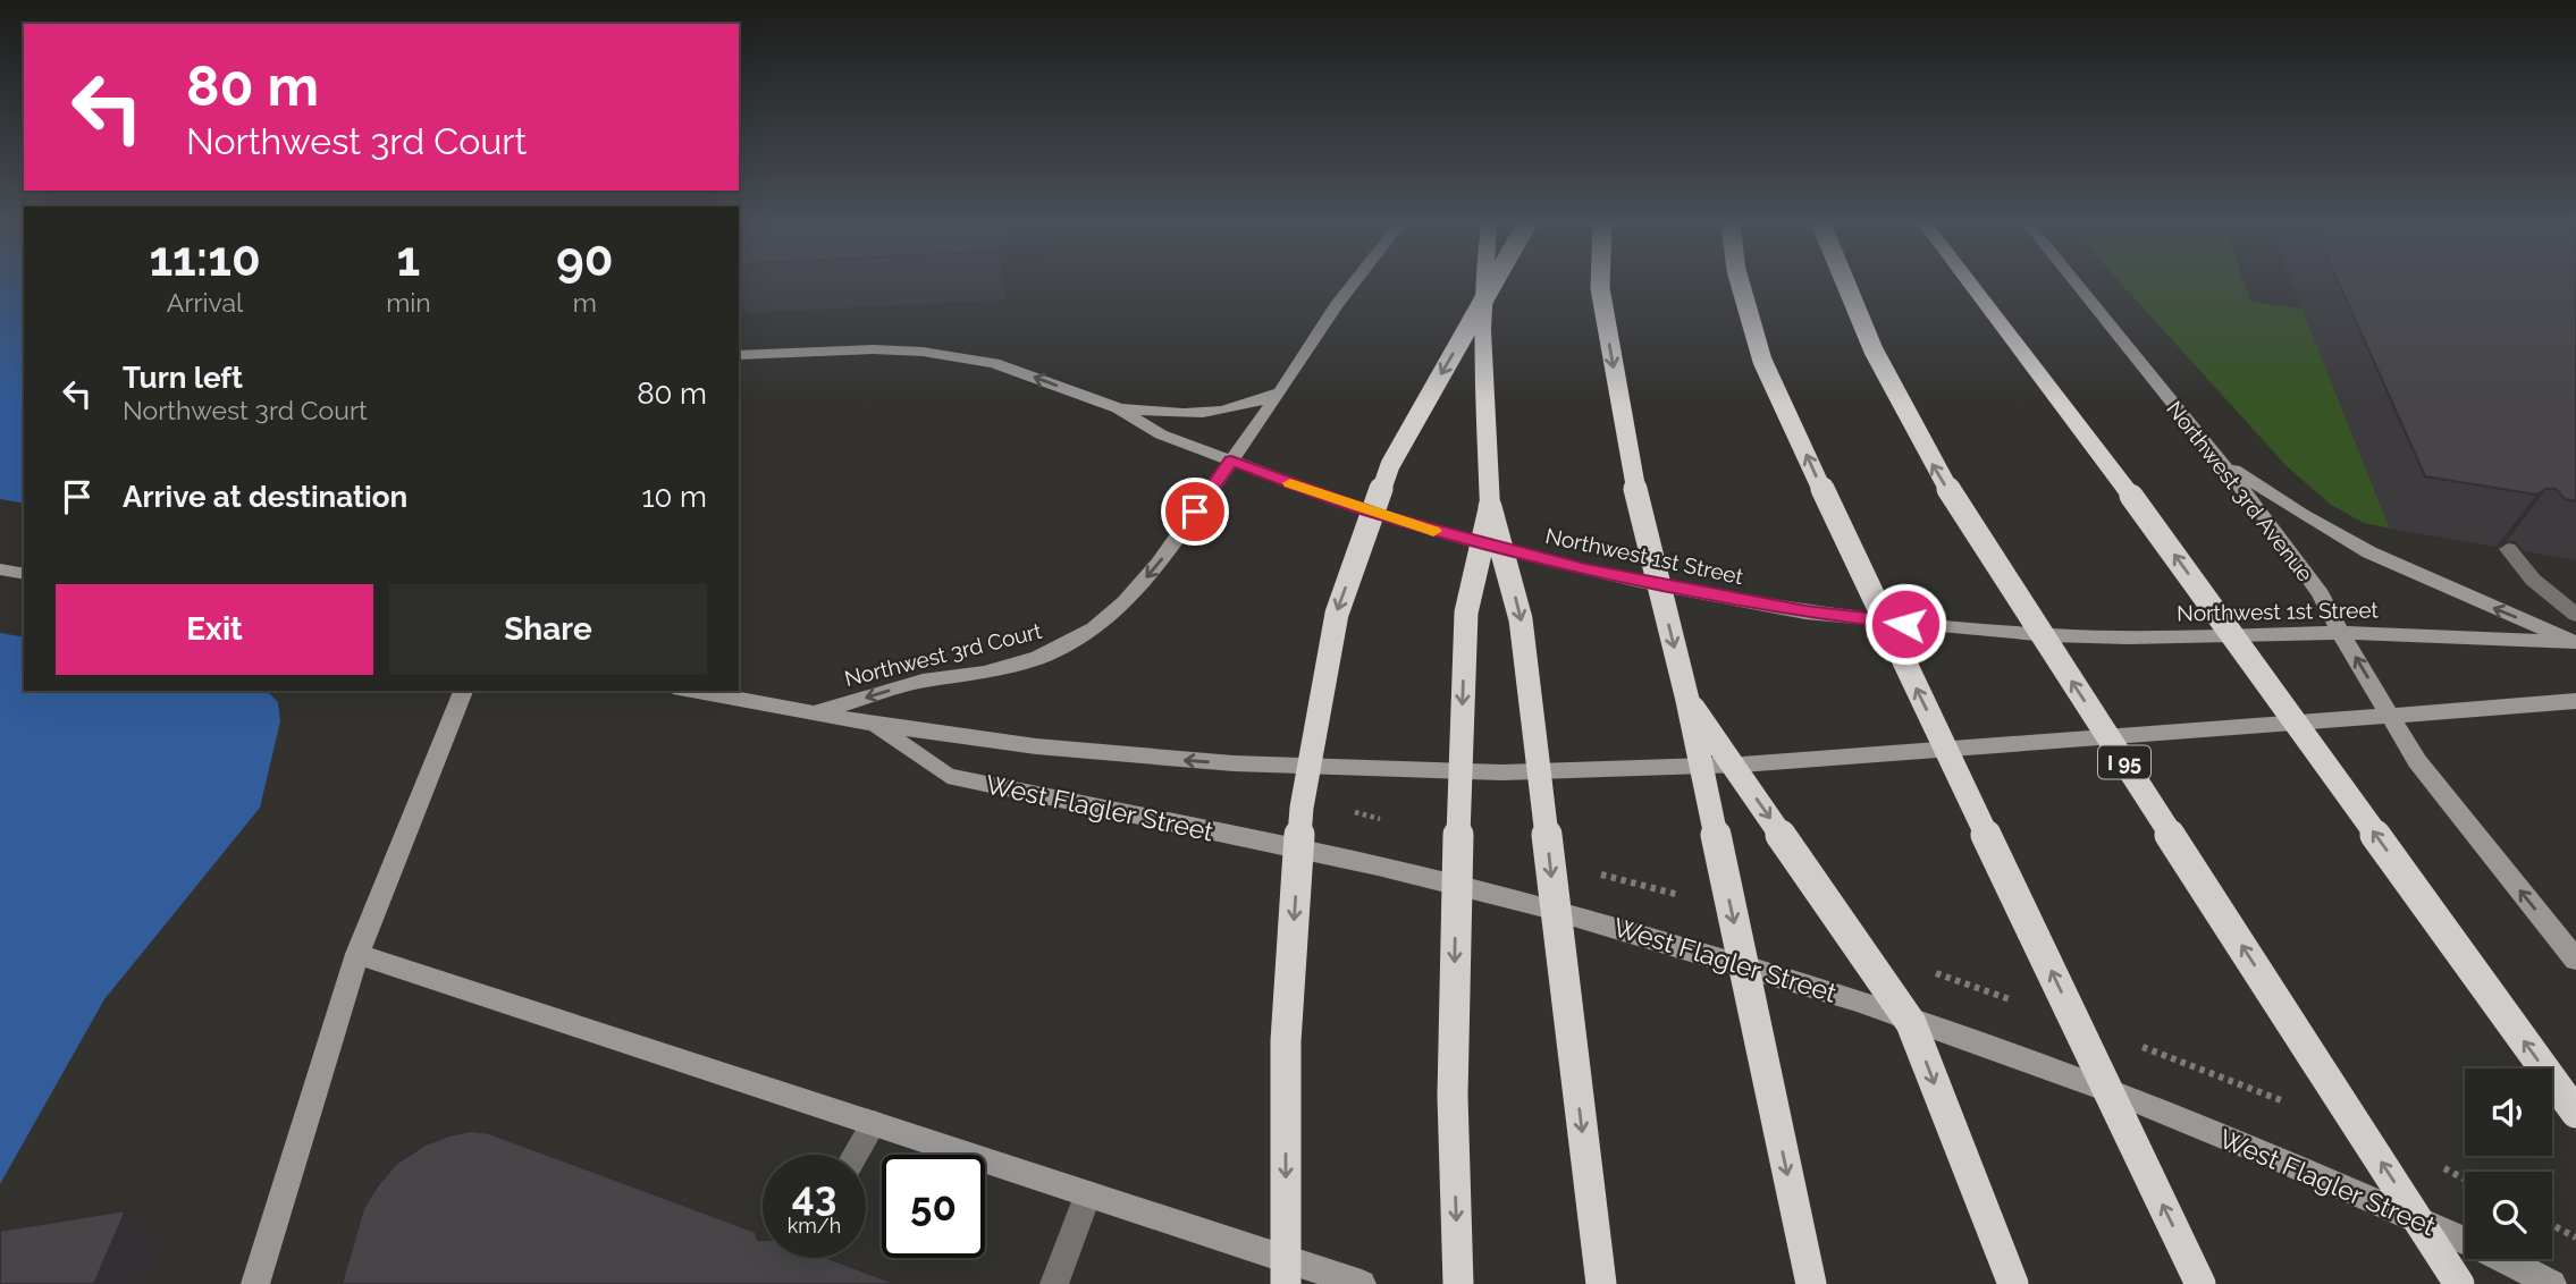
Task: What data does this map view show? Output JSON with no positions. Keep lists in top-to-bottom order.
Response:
{
  "streets": {
    "highway": ["I 95"],
    "main road": [
      "Northwest 3rd Avenue",
      "Northwest 1st Street",
      "Northwest 3rd Court",
      "West Flagler Street"
    ]
  },
  "crossings": [
    ["Northwest 3rd Avenue", "Northwest 1st Street"],
    ["Northwest 3rd Avenue", "West Flagler Street"],
    ["Northwest 1st Street", "Northwest 3rd Court"],
    ["Northwest 3rd Court", "West Flagler Street"]
  ],
  "one_way": ["Northwest 3rd Avenue", "Northwest 3rd Court"],
  "page": {
    "turn": ["80 m", "Northwest 3rd Court"],
    "eta": [
      "11:10",
      "Arrival",
      "1",
      "min",
      "90",
      "m"
    ],
    "list": [
      {
        "name": "Turn left",
        "note": "Northwest 3rd Court",
        "value": "80 m"
      },
      {
        "name": "Arrive at destination",
        "value": "10 m"
      }
    ],
    "buttons": ["Exit", "Share"],
    "speed": "43 km/h",
    "limit": "50"
  }
}
